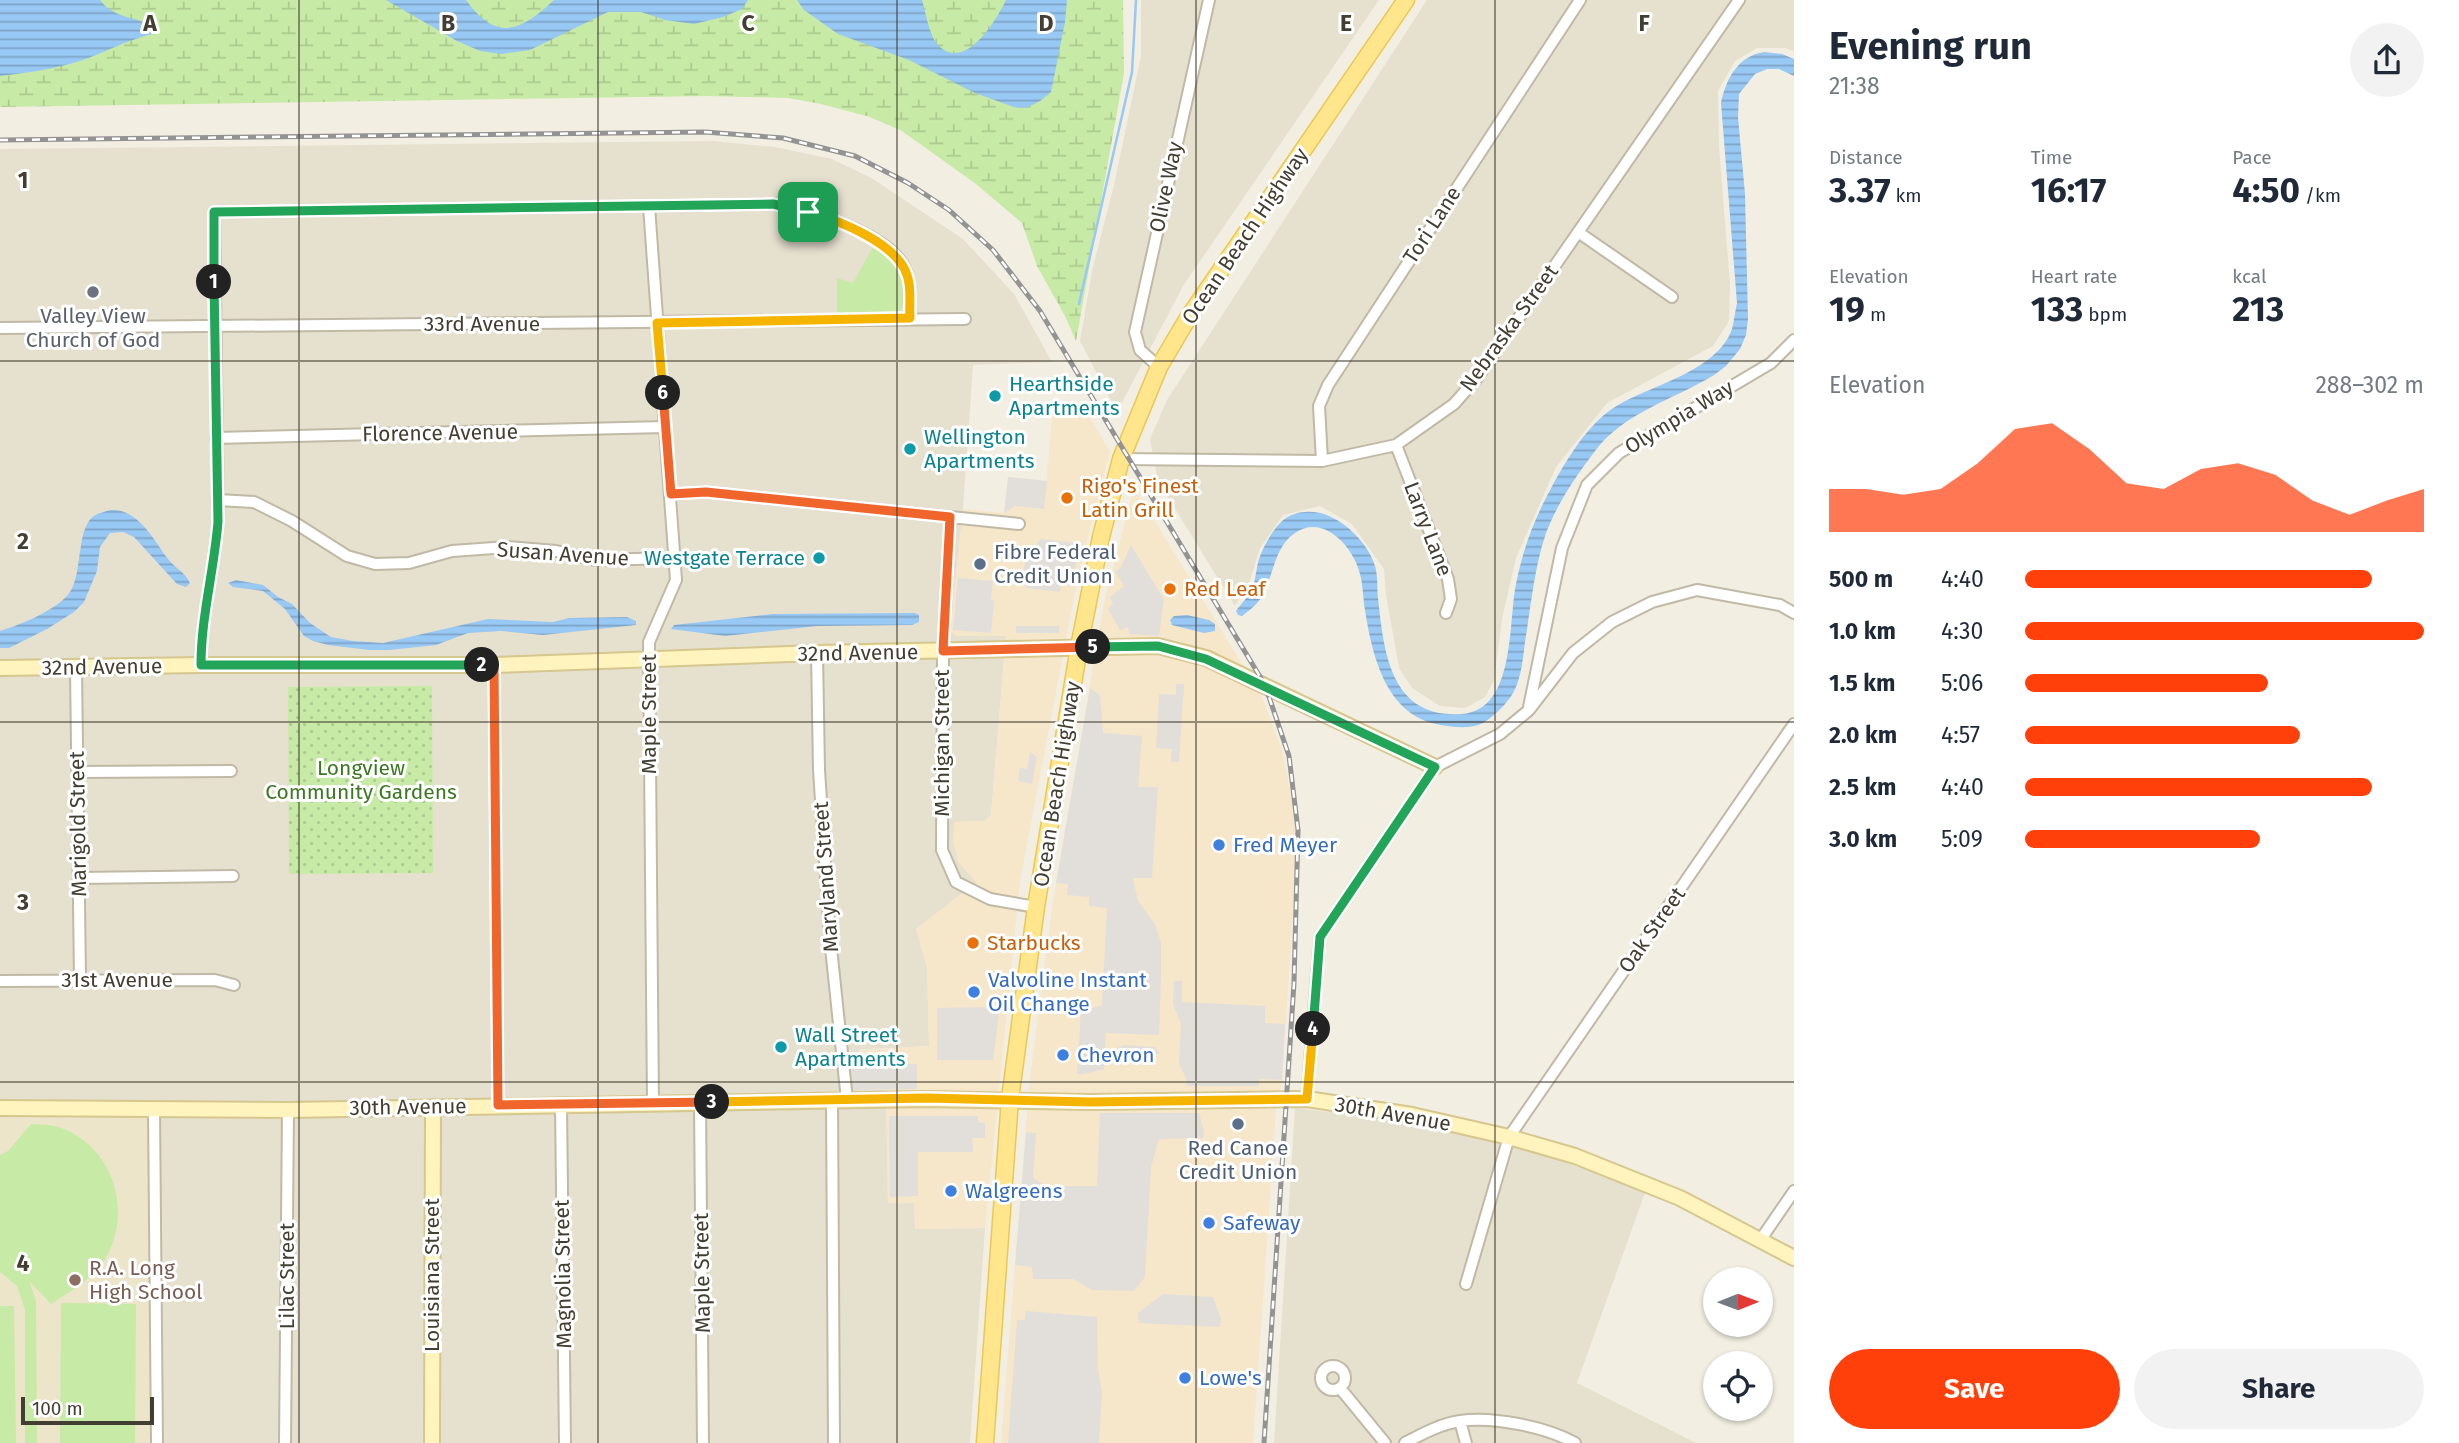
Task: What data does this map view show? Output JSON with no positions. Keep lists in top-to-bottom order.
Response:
{
  "streets": {
    "main road": ["Ocean Beach Highway"],
    "street": [
      "Olive Way",
      "Tori Lane",
      "33rd Avenue",
      "Nebraska Street",
      "Olympia Way",
      "Florence Avenue",
      "Larry Lane",
      "Susan Avenue",
      "32nd Avenue",
      "Maple Street",
      "Michigan Street",
      "Marigold Street",
      "Maryland Street",
      "Oak Street",
      "31st Avenue",
      "30th Avenue",
      "Magnolia Street",
      "Louisiana Street",
      "Lilac Street"
    ]
  },
  "crossings": [
    ["Olive Way", "Ocean Beach Highway"],
    ["Tori Lane", "Nebraska Street"],
    ["Ocean Beach Highway", "Nebraska Street"],
    ["Ocean Beach Highway", "32nd Avenue"],
    ["Ocean Beach Highway", "Michigan Street"],
    ["Ocean Beach Highway", "30th Avenue"],
    ["33rd Avenue", "Maple Street"],
    ["Nebraska Street", "Larry Lane"],
    ["Florence Avenue", "Maple Street"],
    ["Susan Avenue", "Maple Street"],
    ["32nd Avenue", "Maple Street"],
    ["32nd Avenue", "Michigan Street"],
    ["32nd Avenue", "Marigold Street"],
    ["32nd Avenue", "Maryland Street"],
    ["Maple Street", "30th Avenue"],
    ["Marigold Street", "31st Avenue"],
    ["Maryland Street", "30th Avenue"],
    ["Oak Street", "30th Avenue"],
    ["30th Avenue", "Magnolia Street"],
    ["30th Avenue", "Louisiana Street"],
    ["30th Avenue", "Lilac Street"]
  ],
  "parks": ["Longview Community Gardens"],
  "places": [
    "Valley View Church of God",
    "Hearthside Apartments",
    "Wellington Apartments",
    "Rigo's Finest Latin Grill",
    "Westgate Terrace",
    "Fibre Federal Credit Union",
    "Red Leaf",
    "Fred Meyer",
    "Starbucks",
    "Valvoline Instant Oil Change",
    "Wall Street Apartments",
    "Chevron",
    "Red Canoe Credit Union",
    "Walgreens",
    "Safeway",
    "R.A. Long High School",
    "Lowe's"
  ],
  "scale_bar": "100 m",
  "north": "right",
  "page": {
    "heading": ["Evening run", "21:38"],
    "stats": [
      ["Distance", "3.37 km"],
      ["Time", "16:17"],
      ["Pace", "4:50 /km"],
      ["Elevation", "19 m"],
      ["Heart rate", "133 bpm"],
      ["kcal", "213"]
    ],
    "pins": [
      "1",
      "6",
      "5",
      "2",
      "4",
      "3"
    ],
    "chart": ["Elevation", "288–302 m"],
    "list": [
      {
        "name": "500 m",
        "note": "4:40"
      },
      {
        "name": "1.0 km",
        "note": "4:30"
      },
      {
        "name": "1.5 km",
        "note": "5:06"
      },
      {
        "name": "2.0 km",
        "note": "4:57"
      },
      {
        "name": "2.5 km",
        "note": "4:40"
      },
      {
        "name": "3.0 km",
        "note": "5:09"
      }
    ],
    "buttons": ["Save", "Share"],
    "scale": "100 m"
  },
  "grid": {
    "columns": [
      "A",
      "B",
      "C",
      "D",
      "E",
      "F"
    ],
    "rows": [
      "1",
      "2",
      "3",
      "4"
    ]
  }
}
